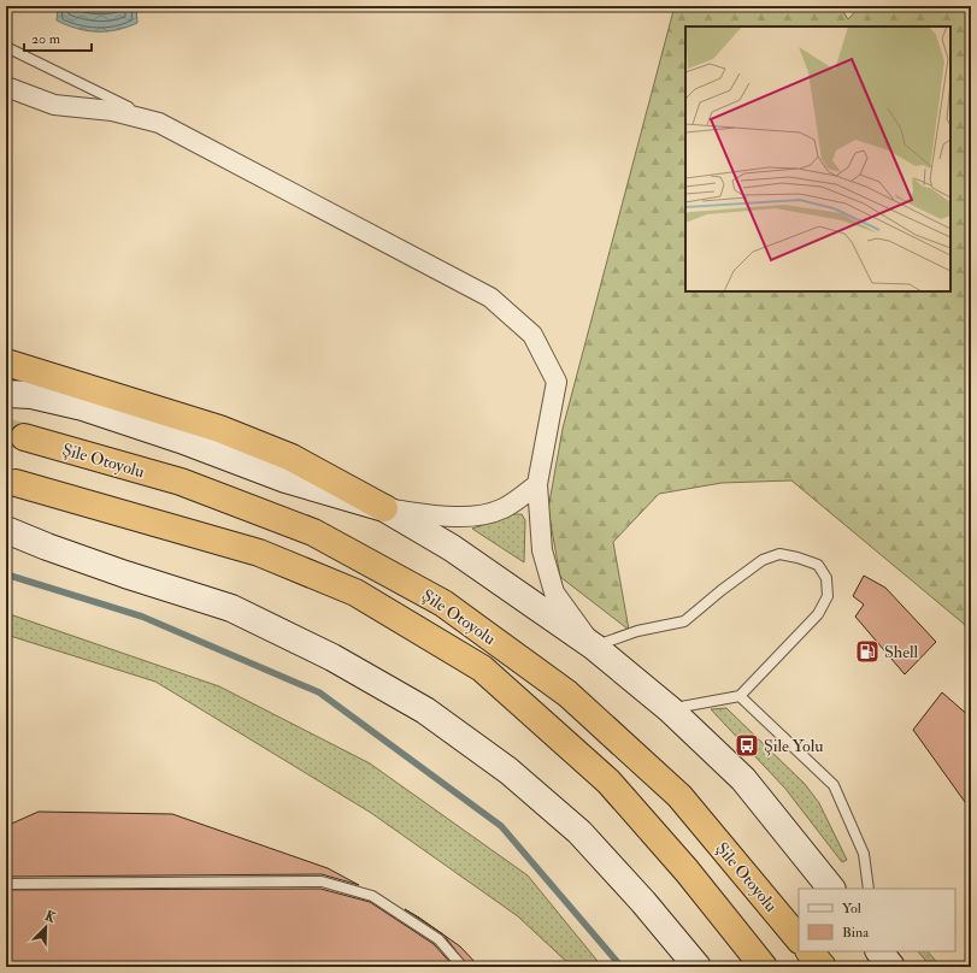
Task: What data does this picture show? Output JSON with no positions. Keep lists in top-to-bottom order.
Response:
{
  "streets": {
    "highway": ["Şile Otoyolu"]
  },
  "places": {
    "fuel station": ["Shell"],
    "bus stop": ["Şile Yolu"]
  },
  "legend": ["Yol", "Bina"],
  "scale_bar": "20 m",
  "north": "top right"
}
